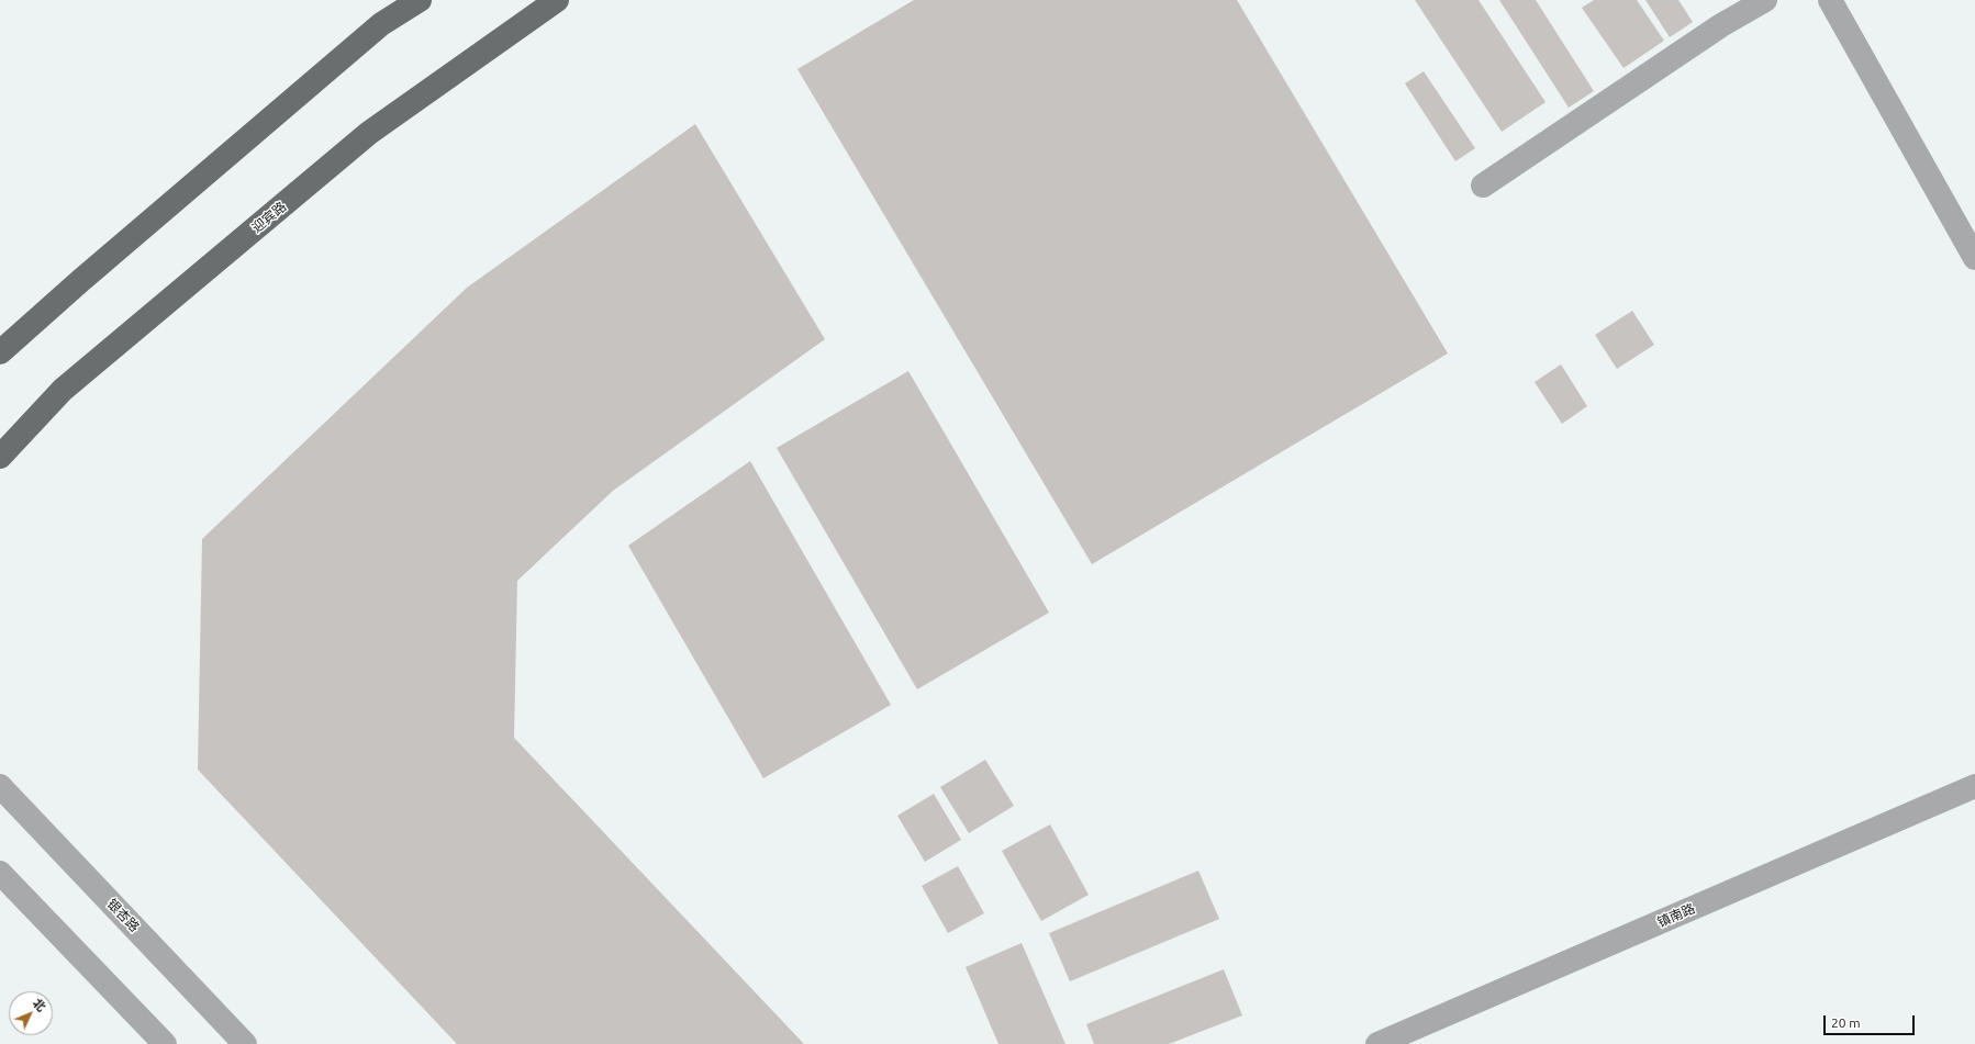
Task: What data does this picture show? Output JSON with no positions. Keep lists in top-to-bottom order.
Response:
{
  "streets": {
    "main road": ["迎宾路"],
    "street": ["银杏路", "镇南路"]
  },
  "scale_bar": "20 m",
  "north": "top right"
}
